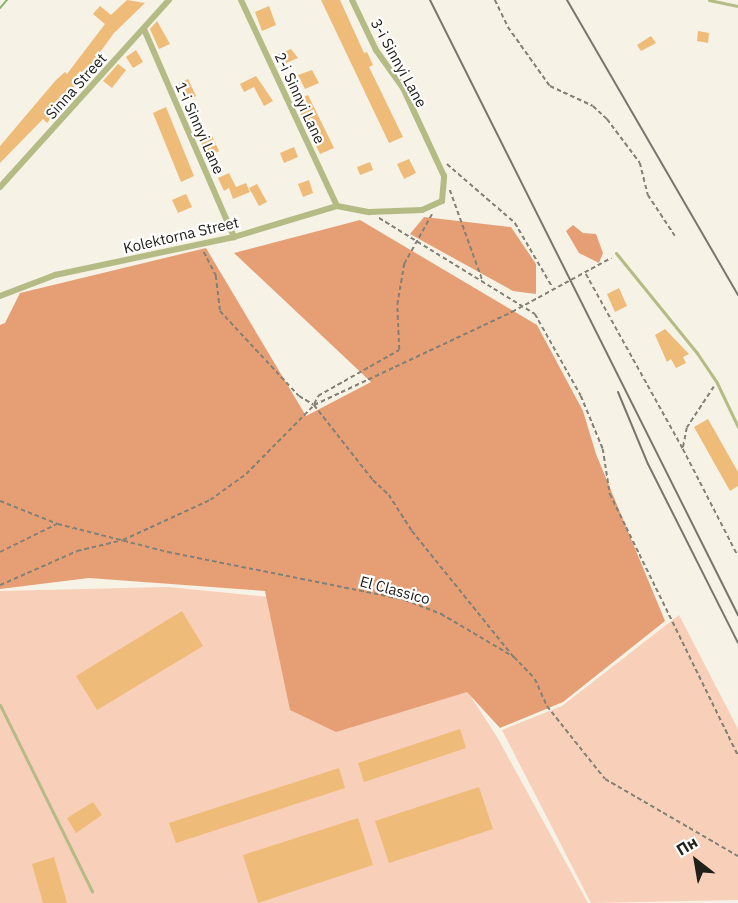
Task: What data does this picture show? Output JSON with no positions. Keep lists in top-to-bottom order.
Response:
{
  "streets": {
    "street": [
      "3-i Sinnyi Lane",
      "Sinna Street",
      "2-i Sinnyi Lane",
      "1-i Sinnyi Lane",
      "Kolektorna Street"
    ],
    "path": ["El Classico"]
  },
  "crossings": [
    ["Sinna Street", "1-i Sinnyi Lane"],
    ["2-i Sinnyi Lane", "Kolektorna Street"],
    ["1-i Sinnyi Lane", "Kolektorna Street"]
  ],
  "north": "top left"
}
